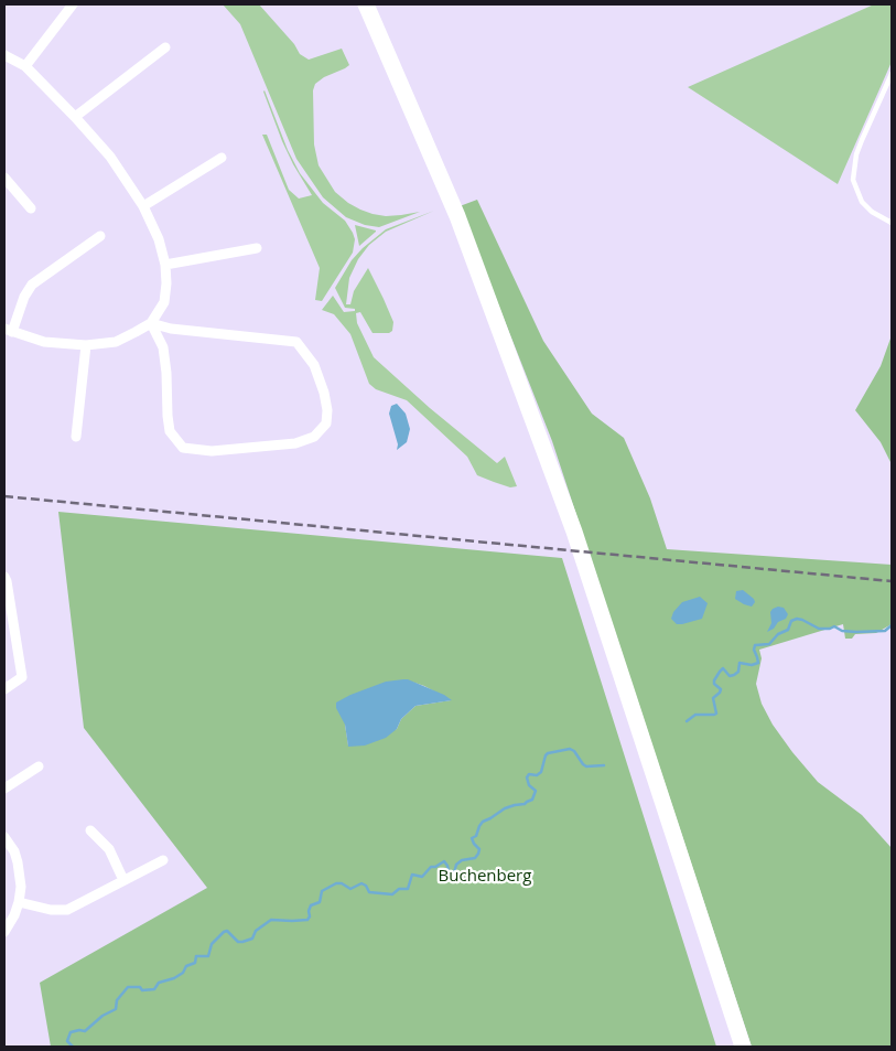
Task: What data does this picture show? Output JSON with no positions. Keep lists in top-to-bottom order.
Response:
{
  "parks": ["Buchenberg"]
}
